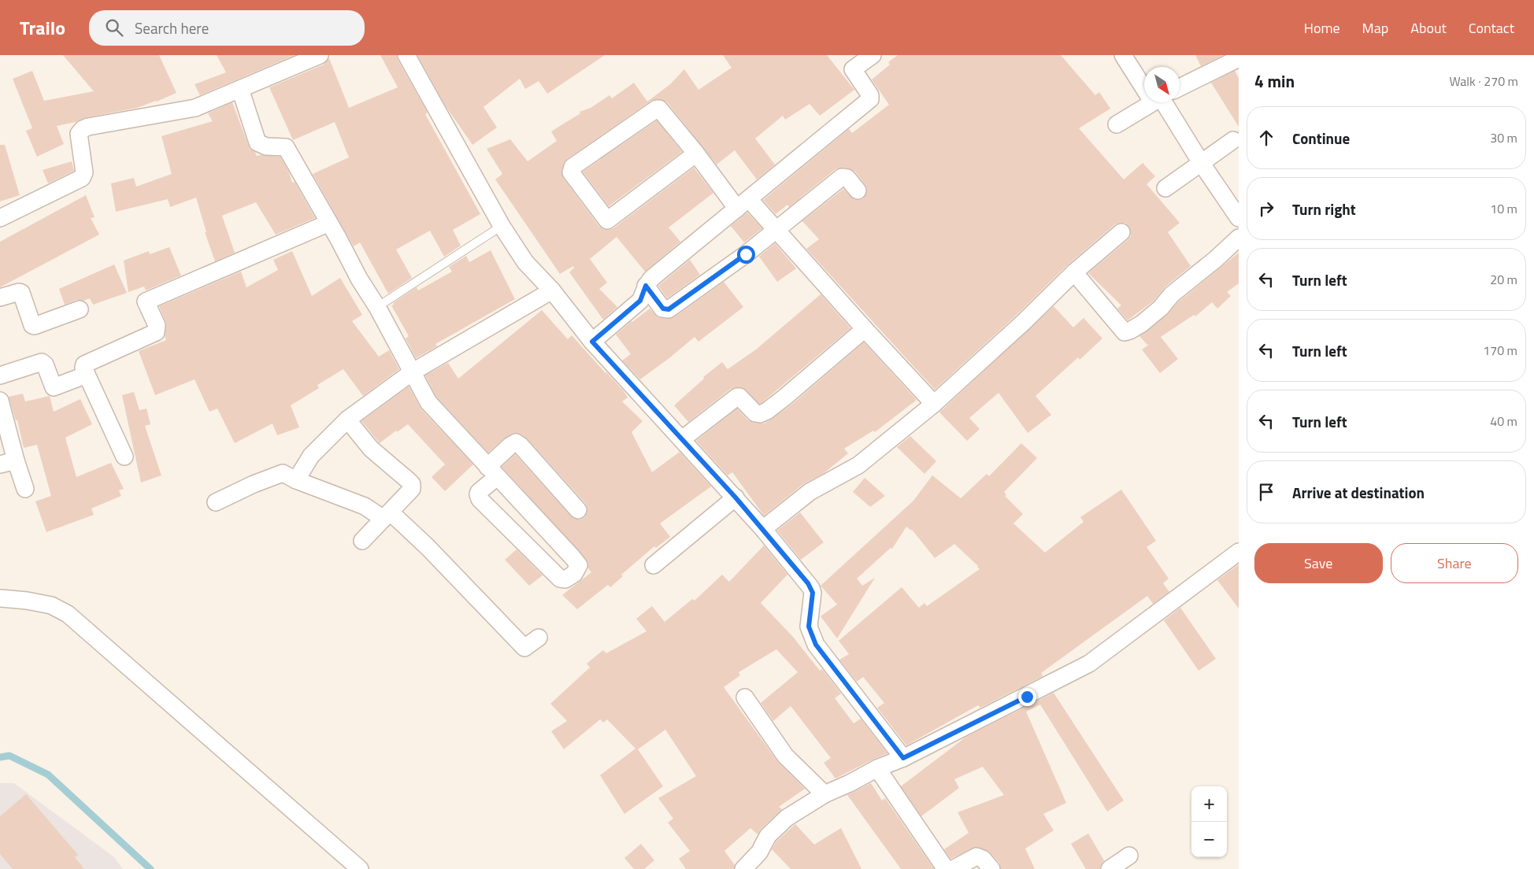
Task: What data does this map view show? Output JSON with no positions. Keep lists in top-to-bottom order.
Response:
{
  "north": "bottom right",
  "page": {
    "header": "Trailo",
    "search": "Search here",
    "nav": [
      "Home",
      "Map",
      "About",
      "Contact"
    ],
    "heading": ["4 min", "Walk · 270 m"],
    "list": [
      ["Continue", "30 m"],
      ["Turn right", "10 m"],
      ["Turn left", "20 m"],
      ["Turn left", "170 m"],
      ["Turn left", "40 m"],
      "Arrive at destination"
    ],
    "buttons": ["Save", "Share"],
    "map_buttons": ["+", "−"]
  }
}
